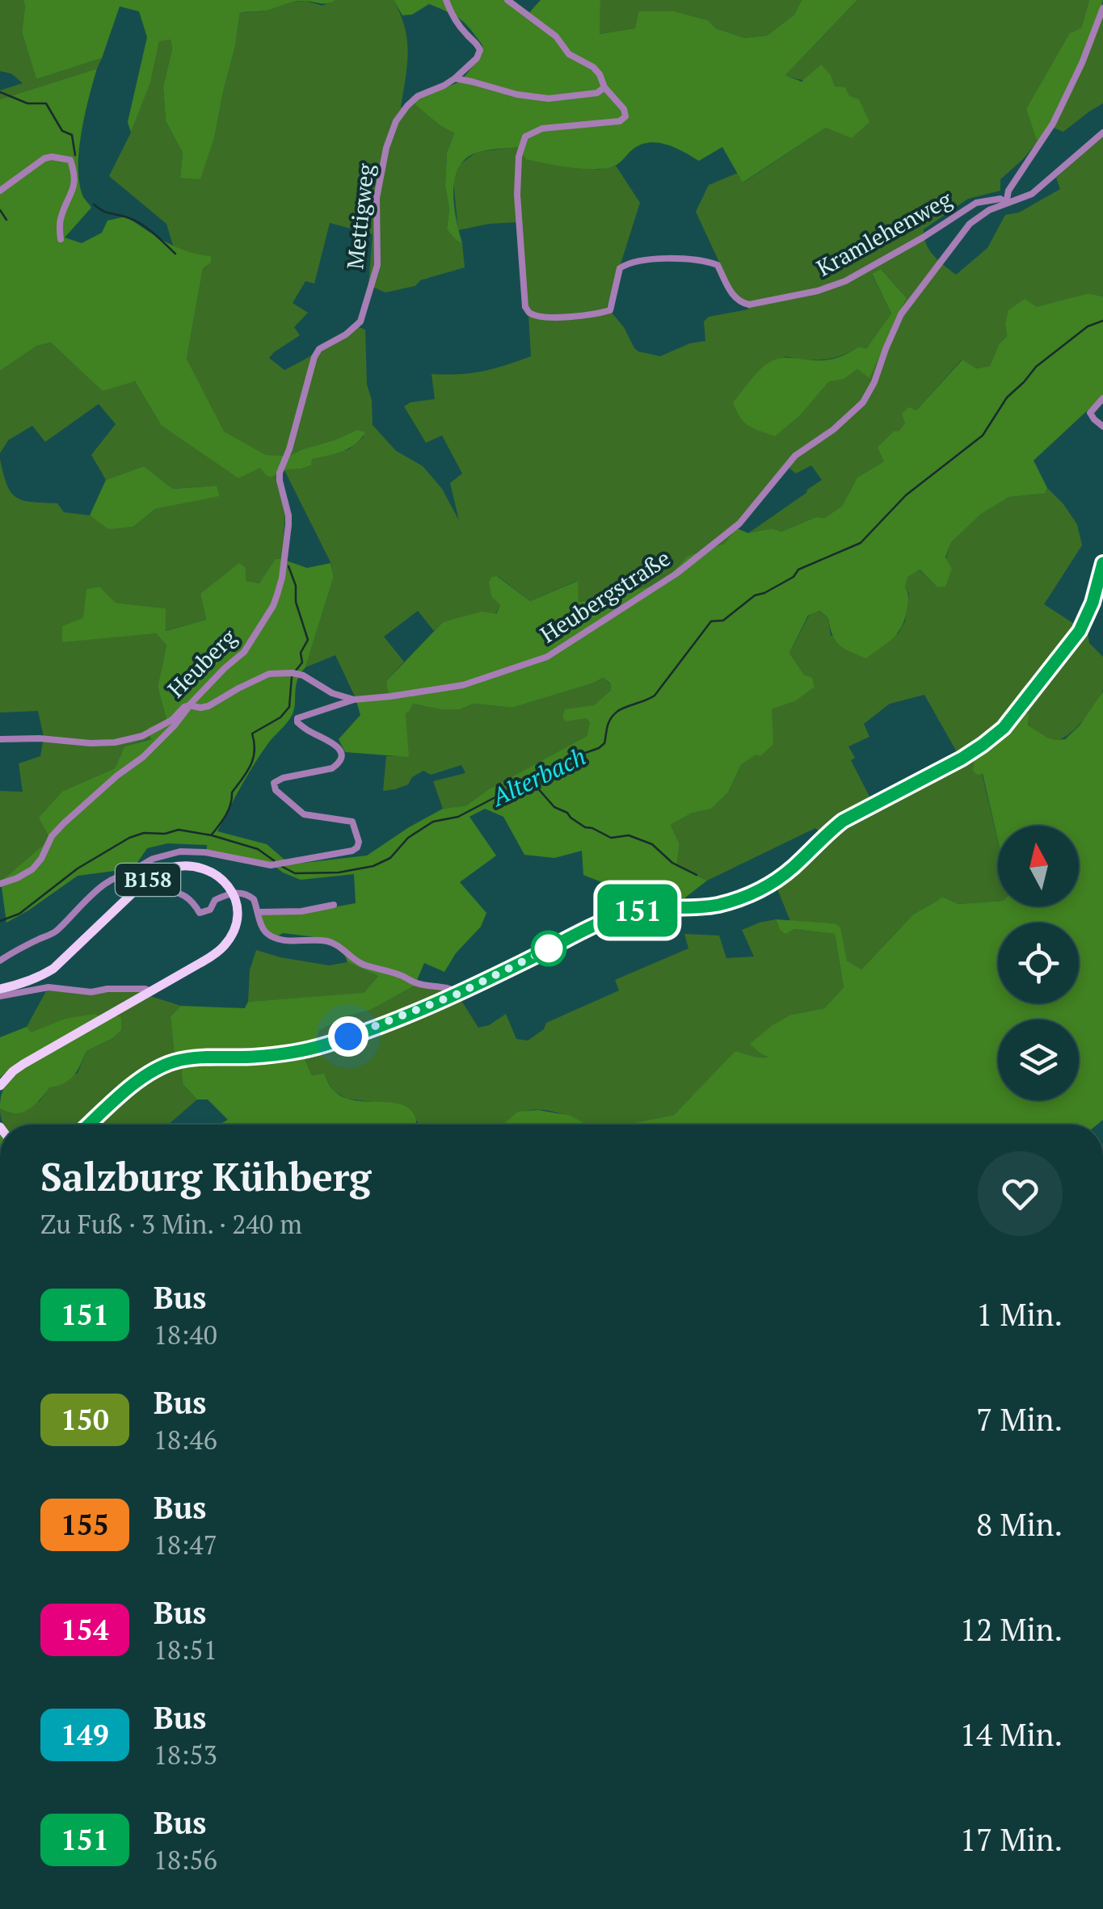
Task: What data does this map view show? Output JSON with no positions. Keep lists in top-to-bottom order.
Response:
{
  "streets": {
    "main road": ["B158"],
    "street": [
      "Mettigweg",
      "Kramlehenweg",
      "Heubergstraße",
      "Heuberg"
    ]
  },
  "crossings": [
    ["Mettigweg", "Heuberg"],
    ["Kramlehenweg", "Heubergstraße"],
    ["Heubergstraße", "Heuberg"]
  ],
  "water": ["Alterbach"],
  "lines": ["bus line 151"],
  "north": "top",
  "page": {
    "on_map": "151",
    "heading": ["Salzburg Kühberg", "Zu Fuß · 3 Min. · 240 m"],
    "list": [
      {
        "mark": "151",
        "name": "Bus",
        "note": "18:40",
        "value": "1 Min."
      },
      {
        "mark": "150",
        "name": "Bus",
        "note": "18:46",
        "value": "7 Min."
      },
      {
        "mark": "155",
        "name": "Bus",
        "note": "18:47",
        "value": "8 Min."
      },
      {
        "mark": "154",
        "name": "Bus",
        "note": "18:51",
        "value": "12 Min."
      },
      {
        "mark": "149",
        "name": "Bus",
        "note": "18:53",
        "value": "14 Min."
      },
      {
        "mark": "151",
        "name": "Bus",
        "note": "18:56",
        "value": "17 Min."
      }
    ]
  }
}
